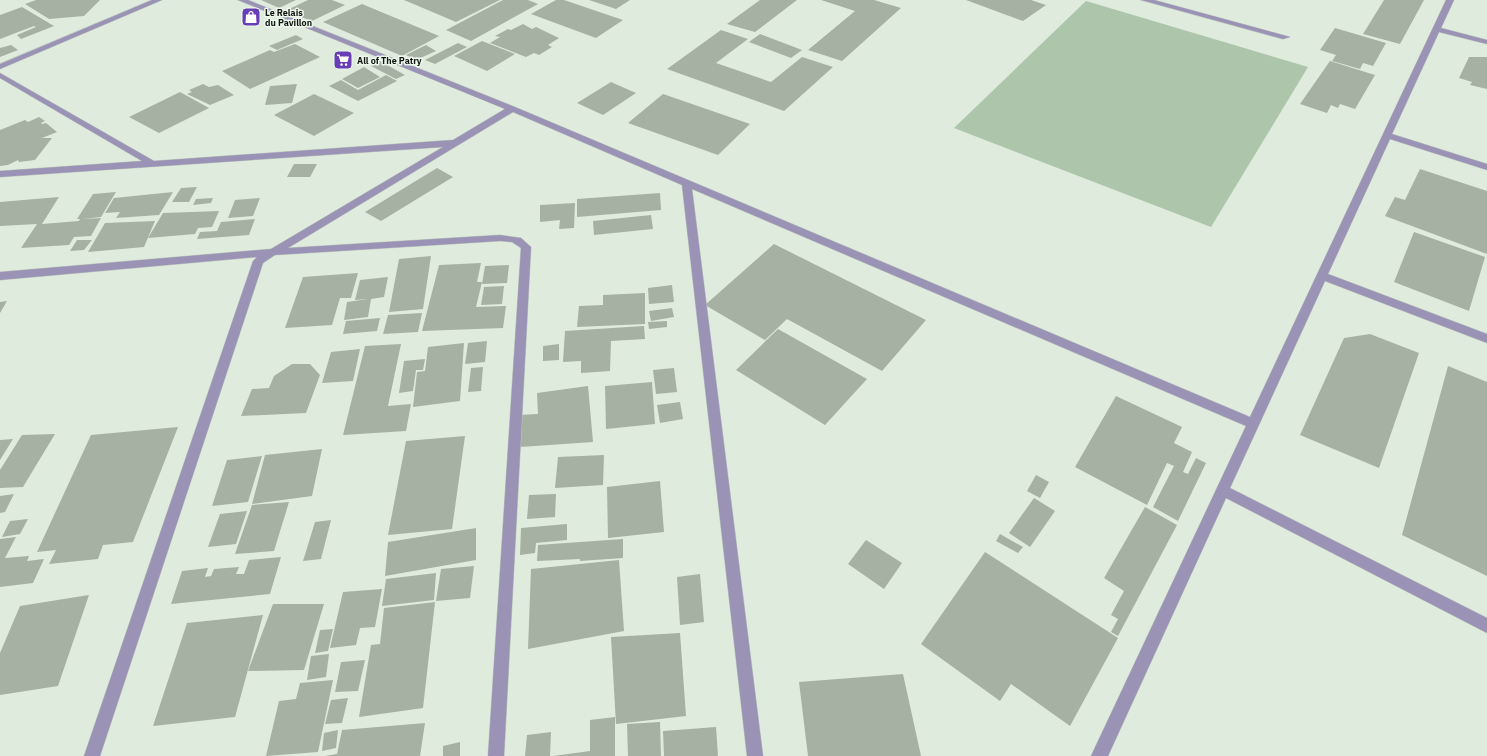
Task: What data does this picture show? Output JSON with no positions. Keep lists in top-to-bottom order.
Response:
{
  "places": {
    "shop": ["Le Relais du Pavillon"],
    "supermarket": ["All of The Patry"]
  }
}
